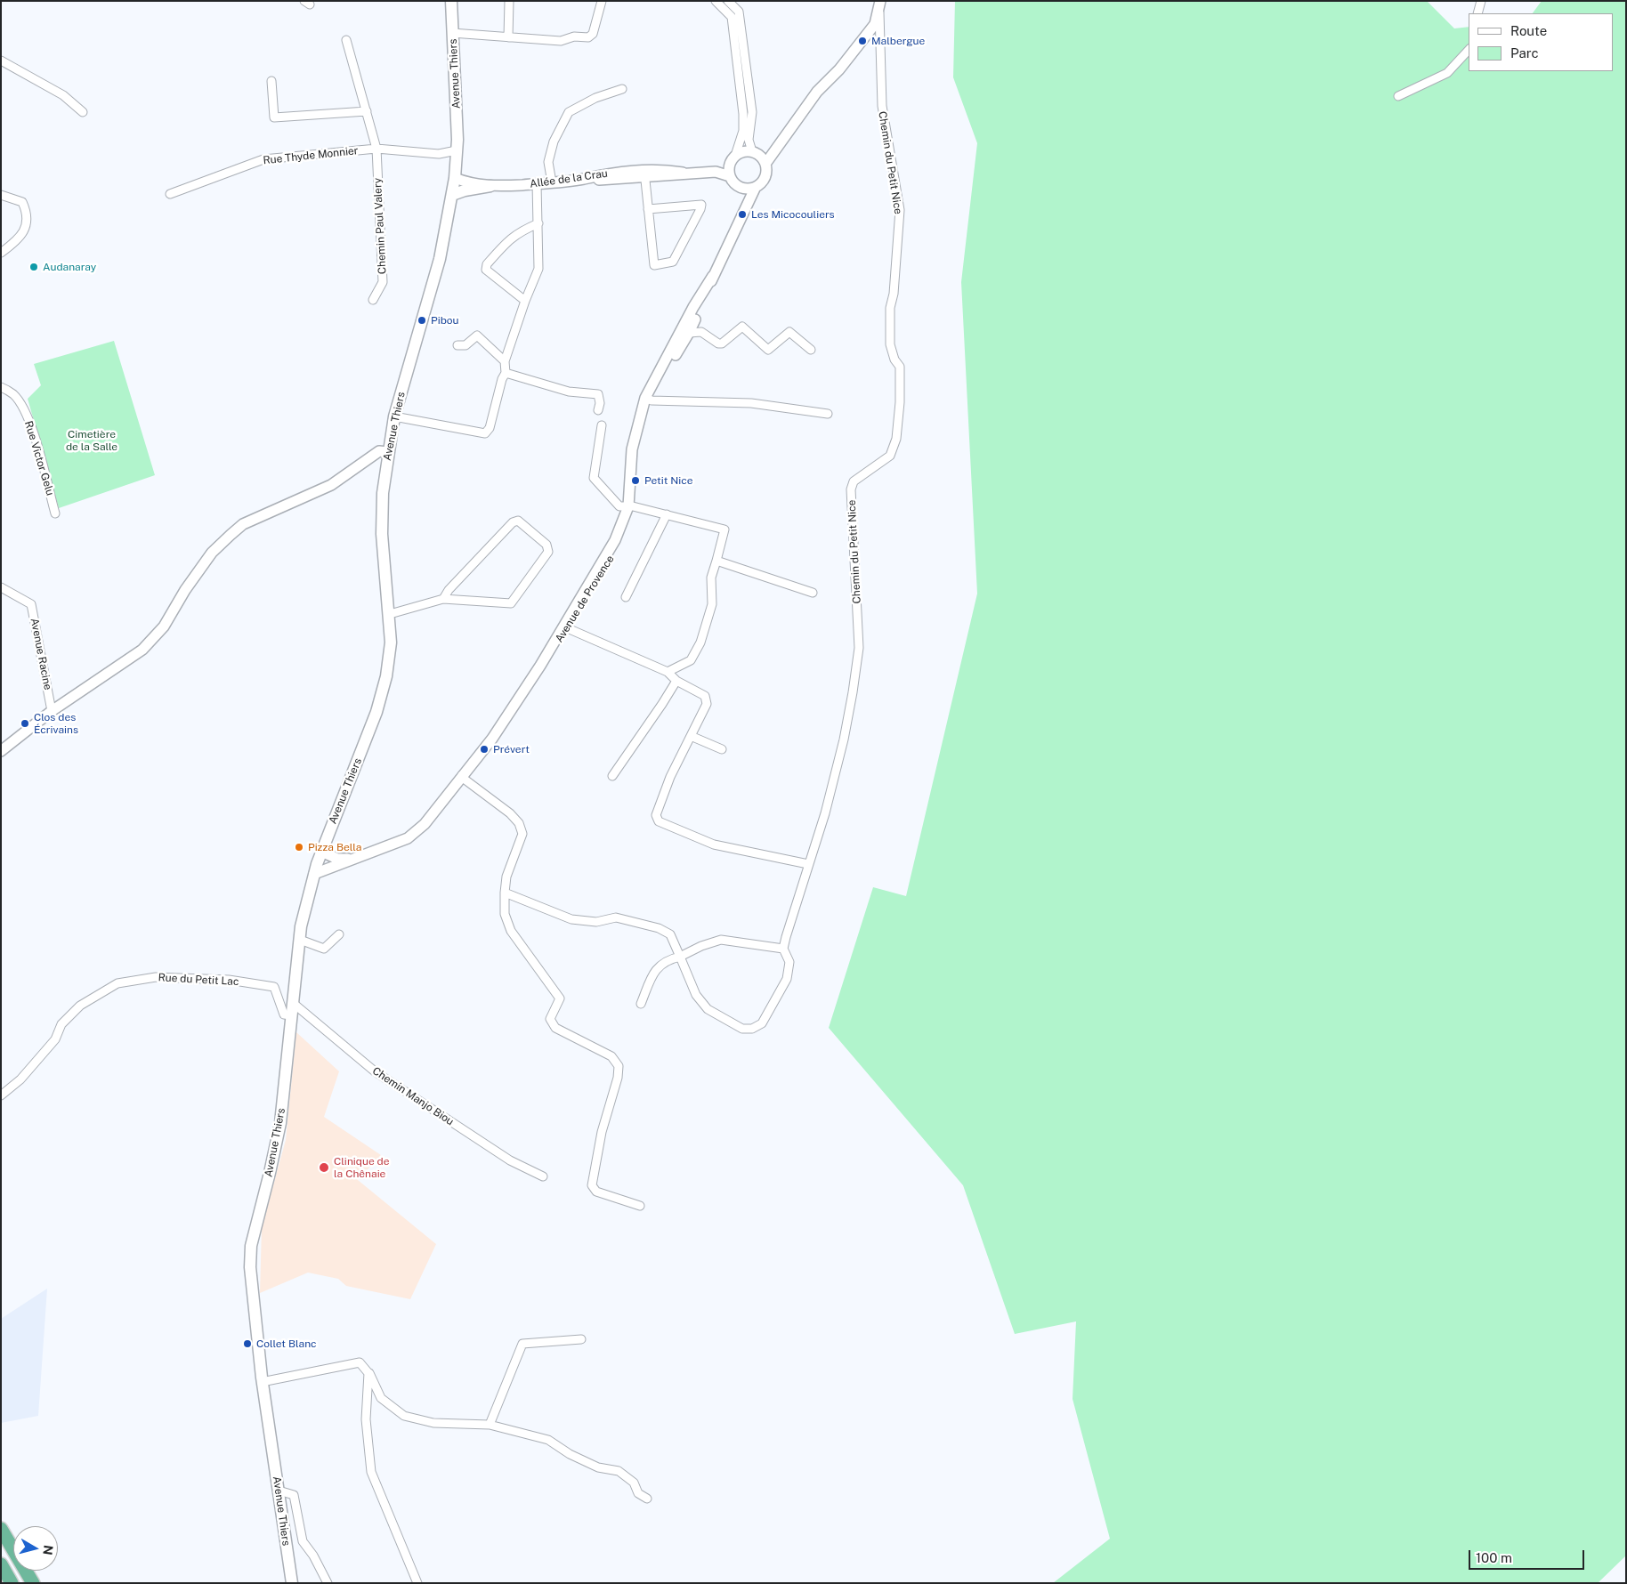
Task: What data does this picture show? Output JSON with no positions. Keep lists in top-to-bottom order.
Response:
{
  "streets": {
    "main road": ["Avenue Thiers"],
    "street": [
      "Rue Thyde Monnier",
      "Chemin du Petit Nice",
      "Allée de la Crau",
      "Chemin Paul Valery",
      "Rue Victor Gelu",
      "Avenue de Provence",
      "Avenue Racine",
      "Rue du Petit Lac",
      "Chemin Manjo Biou"
    ]
  },
  "crossings": [
    ["Avenue Thiers", "Rue Thyde Monnier"],
    ["Avenue Thiers", "Allée de la Crau"],
    ["Avenue Thiers", "Avenue de Provence"],
    ["Avenue Thiers", "Rue du Petit Lac"],
    ["Avenue Thiers", "Chemin Manjo Biou"],
    ["Rue Thyde Monnier", "Chemin Paul Valery"]
  ],
  "parks": ["Cimetière de la Salle"],
  "places": [
    "Malbergue",
    "Les Micocouliers",
    "Audanaray",
    "Pibou",
    "Petit Nice",
    "Clos des Écrivains",
    "Prévert",
    "Pizza Bella",
    "Clinique de la Chênaie",
    "Collet Blanc"
  ],
  "legend": ["Route", "Parc"],
  "scale_bar": "100 m",
  "north": "right"
}
